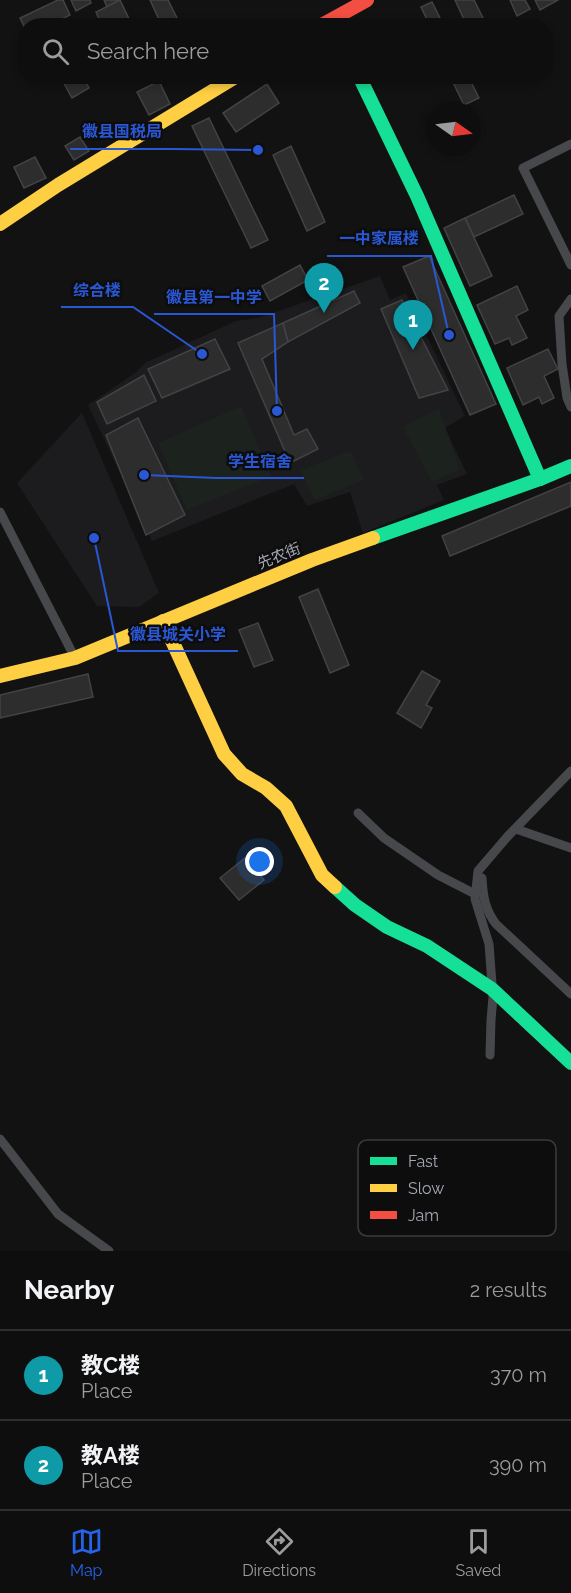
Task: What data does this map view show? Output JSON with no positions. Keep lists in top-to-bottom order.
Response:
{
  "streets": {
    "street": ["先农街"]
  },
  "places": [
    "徽县国税局",
    "一中家属楼",
    "综合楼",
    "徽县第一中学",
    "学生宿舍",
    "徽县城关小学"
  ],
  "legend": ["Fast", "Slow", "Jam"],
  "north": "right",
  "page": {
    "search": "Search here",
    "pins": ["2", "1"],
    "heading": ["Nearby", "2 results"],
    "list": [
      {
        "mark": "1",
        "name": "教C楼",
        "note": "Place",
        "value": "370 m"
      },
      {
        "mark": "2",
        "name": "教A楼",
        "note": "Place",
        "value": "390 m"
      }
    ],
    "nav": ["Map", "Directions", "Saved"]
  }
}
